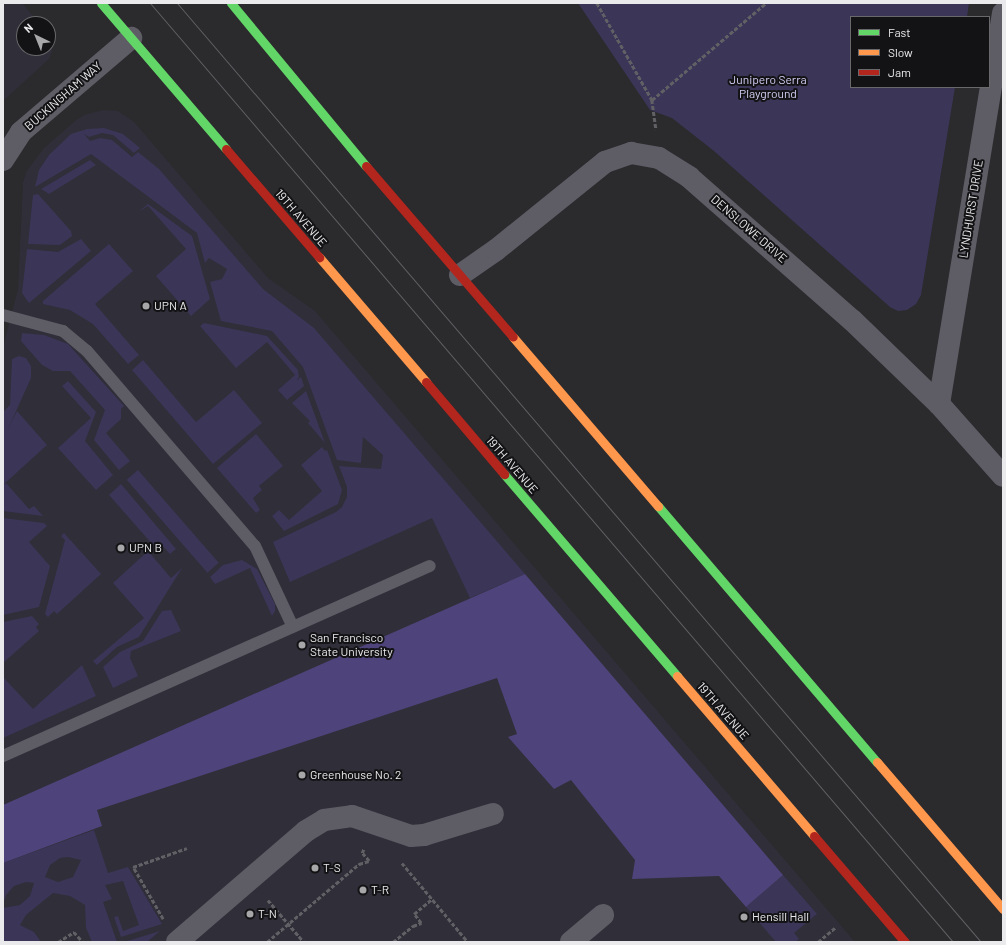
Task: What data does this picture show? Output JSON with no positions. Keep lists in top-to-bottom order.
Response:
{
  "streets": {
    "highway": ["19TH AVENUE"],
    "street": ["BUCKINGHAM WAY", "LYNDHURST DRIVE", "DENSLOWE DRIVE"]
  },
  "crossings": [
    ["BUCKINGHAM WAY", "19TH AVENUE"],
    ["LYNDHURST DRIVE", "DENSLOWE DRIVE"]
  ],
  "parks": ["Junipero Serra Playground"],
  "places": [
    "UPN A",
    "UPN B",
    "San Francisco State University",
    "Greenhouse No. 2",
    "T-S",
    "T-R",
    "T-N",
    "Hensill Hall"
  ],
  "legend": ["Fast", "Slow", "Jam"],
  "north": "top left"
}
